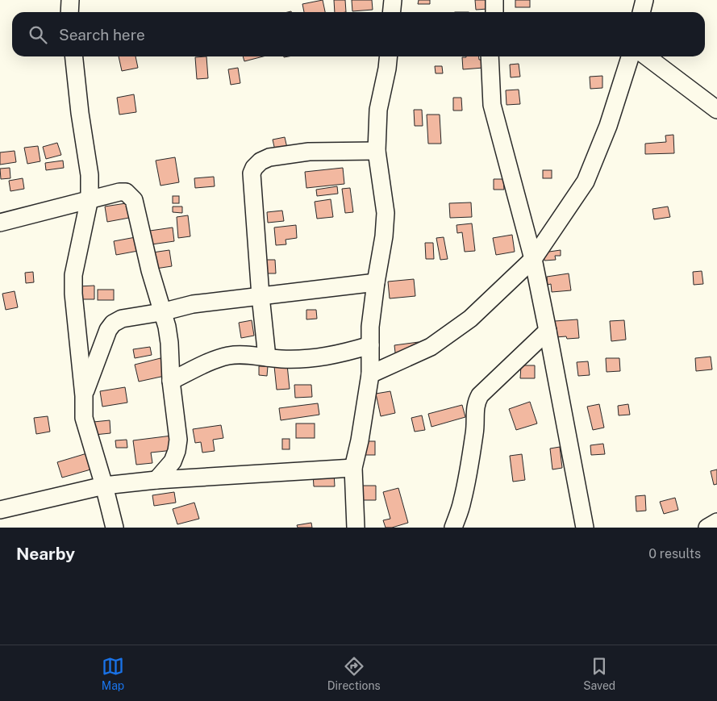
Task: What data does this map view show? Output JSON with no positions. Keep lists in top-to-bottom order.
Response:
{
  "page": {
    "search": "Search here",
    "heading": ["Nearby", "0 results"],
    "nav": ["Map", "Directions", "Saved"]
  }
}
